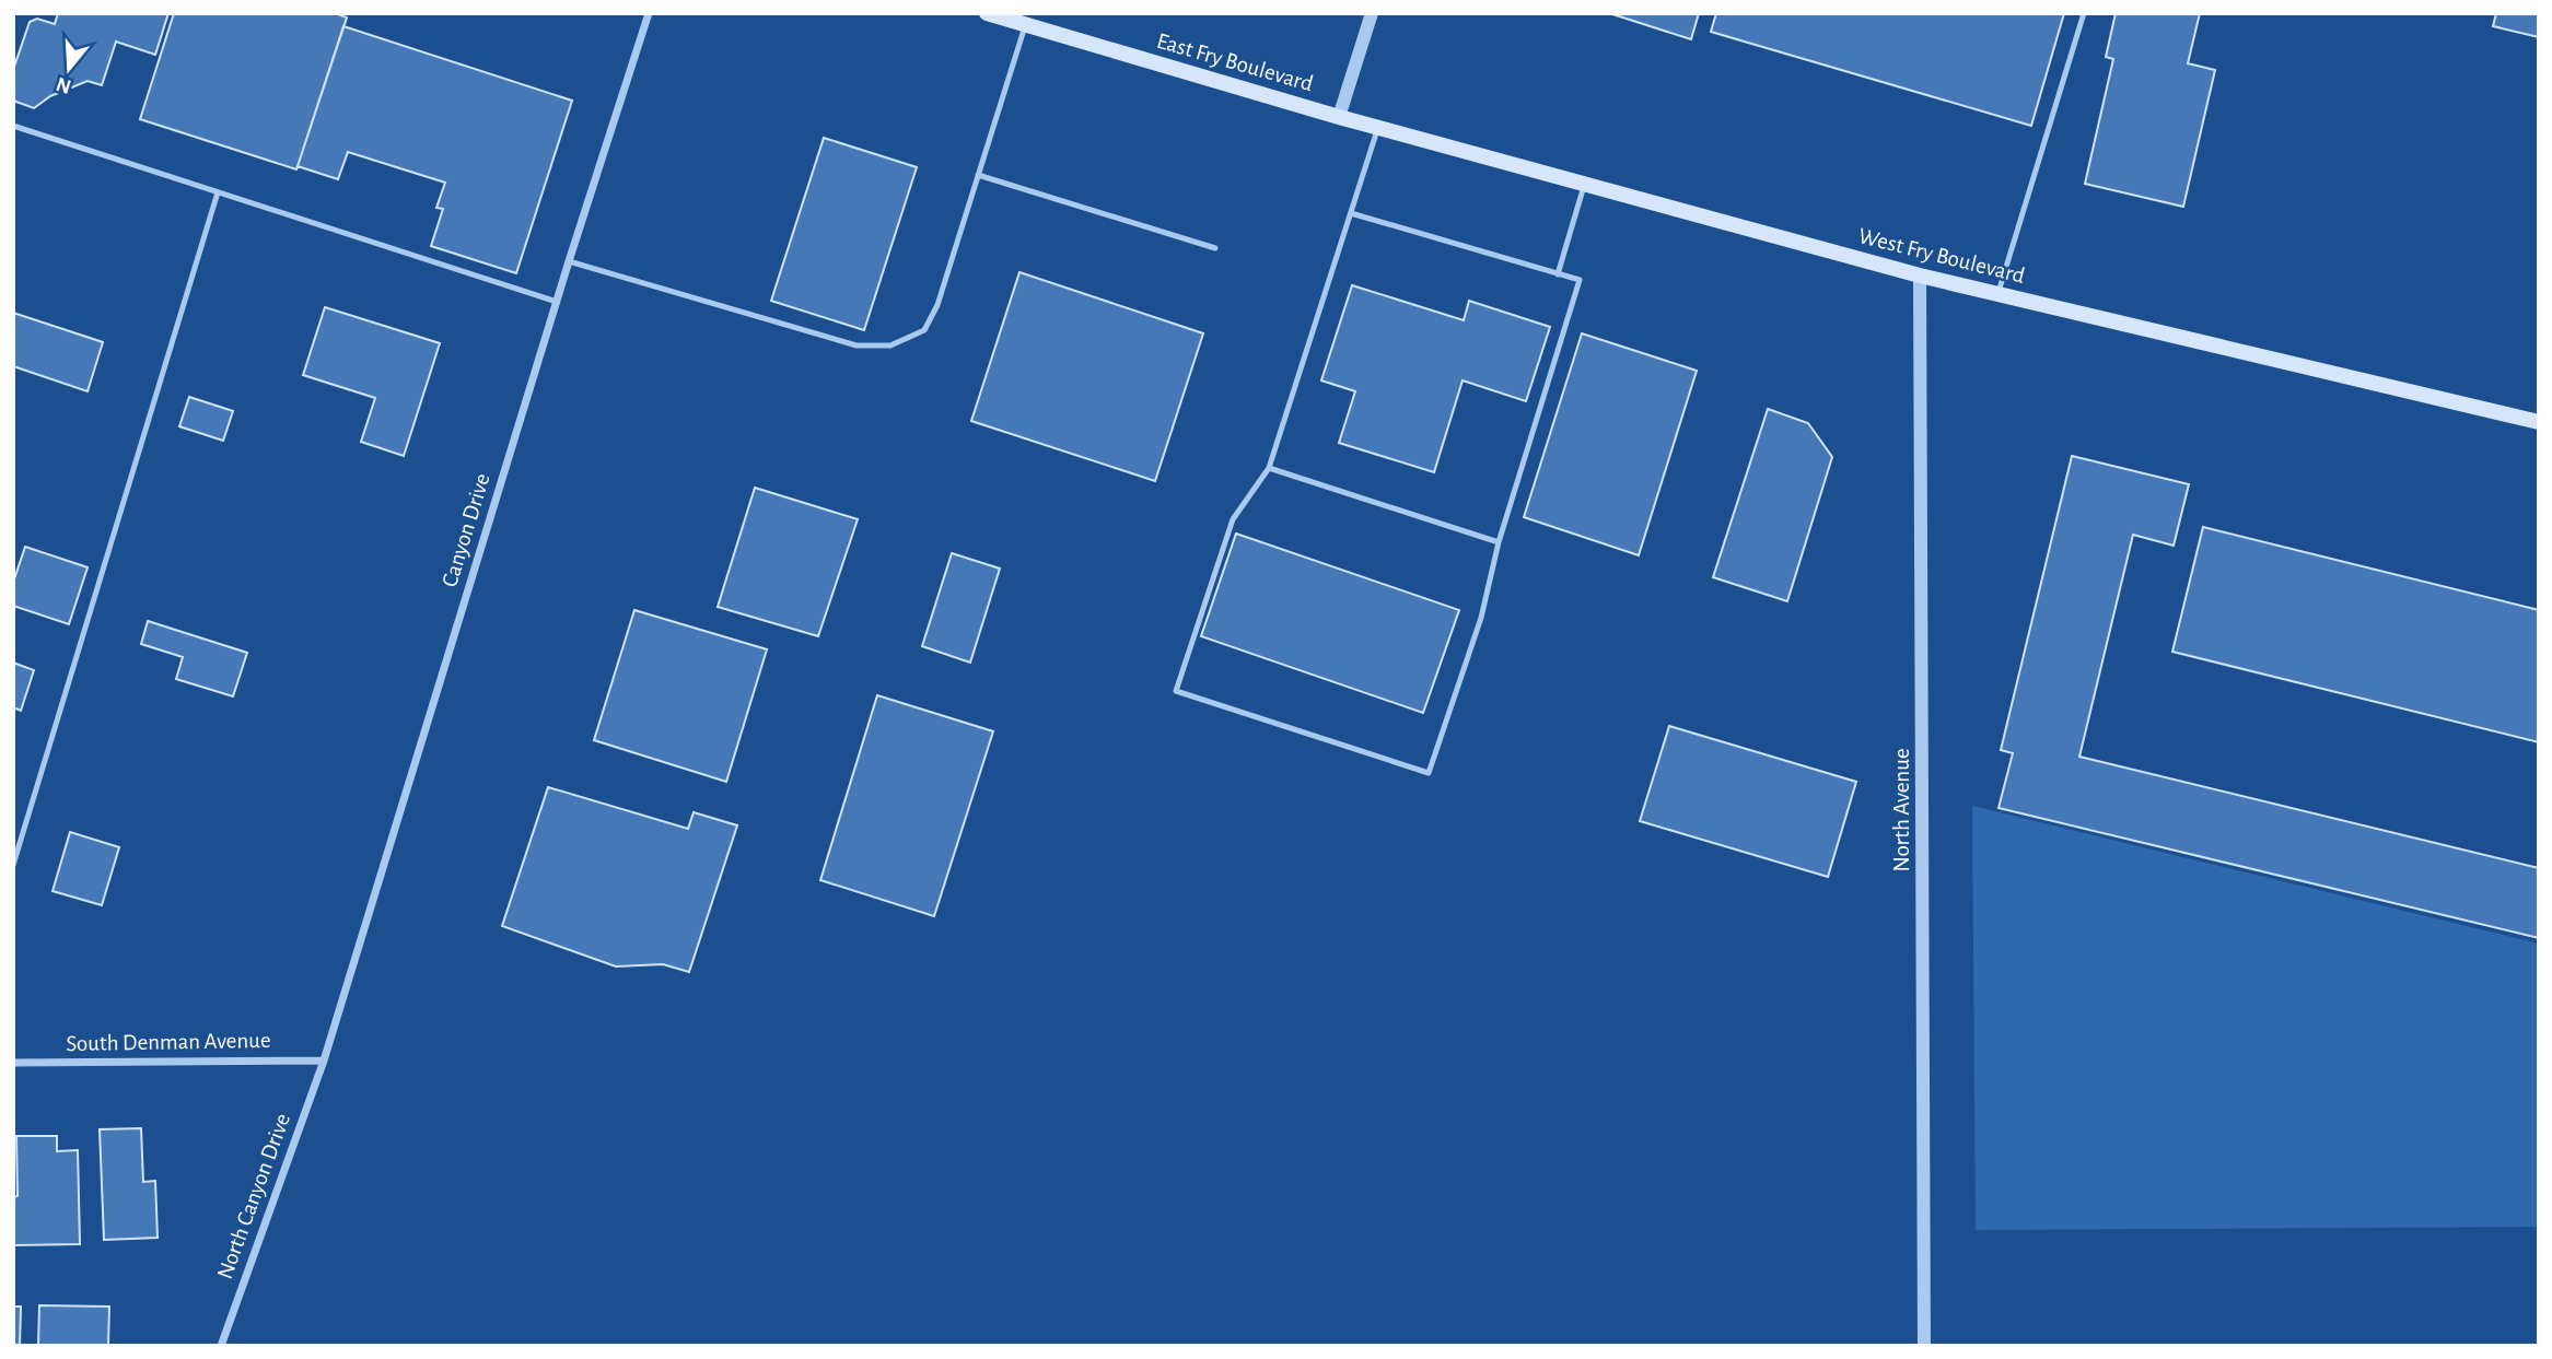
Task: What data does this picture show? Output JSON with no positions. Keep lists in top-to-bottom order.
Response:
{
  "streets": {
    "main road": ["East Fry Boulevard", "West Fry Boulevard"],
    "street": [
      "Canyon Drive",
      "North Avenue",
      "South Denman Avenue",
      "North Canyon Drive"
    ]
  },
  "crossings": [
    ["East Fry Boulevard", "West Fry Boulevard"],
    ["West Fry Boulevard", "North Avenue"],
    ["Canyon Drive", "South Denman Avenue"],
    ["Canyon Drive", "North Canyon Drive"],
    ["South Denman Avenue", "North Canyon Drive"]
  ],
  "north": "bottom"
}
